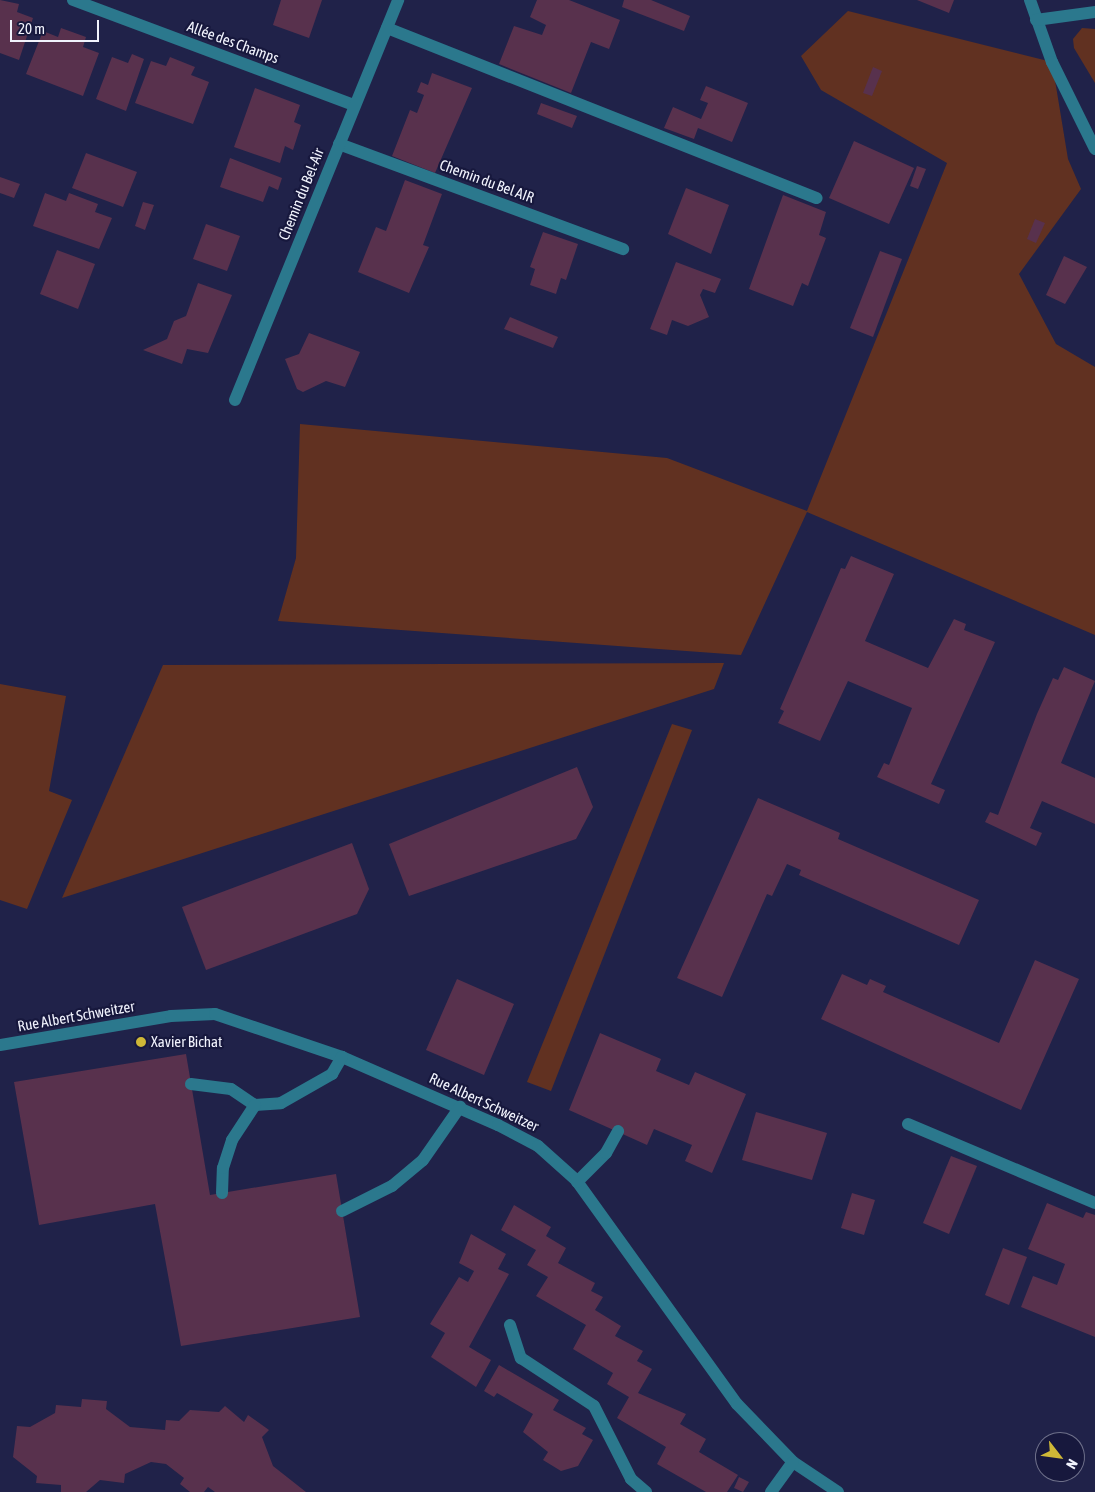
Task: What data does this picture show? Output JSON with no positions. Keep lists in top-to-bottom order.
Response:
{
  "streets": {
    "street": [
      "Allée des Champs",
      "Chemin du Bel AIR",
      "Chemin du Bel-Air",
      "Rue Albert Schweitzer"
    ]
  },
  "crossings": [
    ["Allée des Champs", "Chemin du Bel-Air"],
    ["Chemin du Bel AIR", "Chemin du Bel-Air"]
  ],
  "places": ["Xavier Bichat"],
  "scale_bar": "20 m",
  "north": "bottom right"
}
